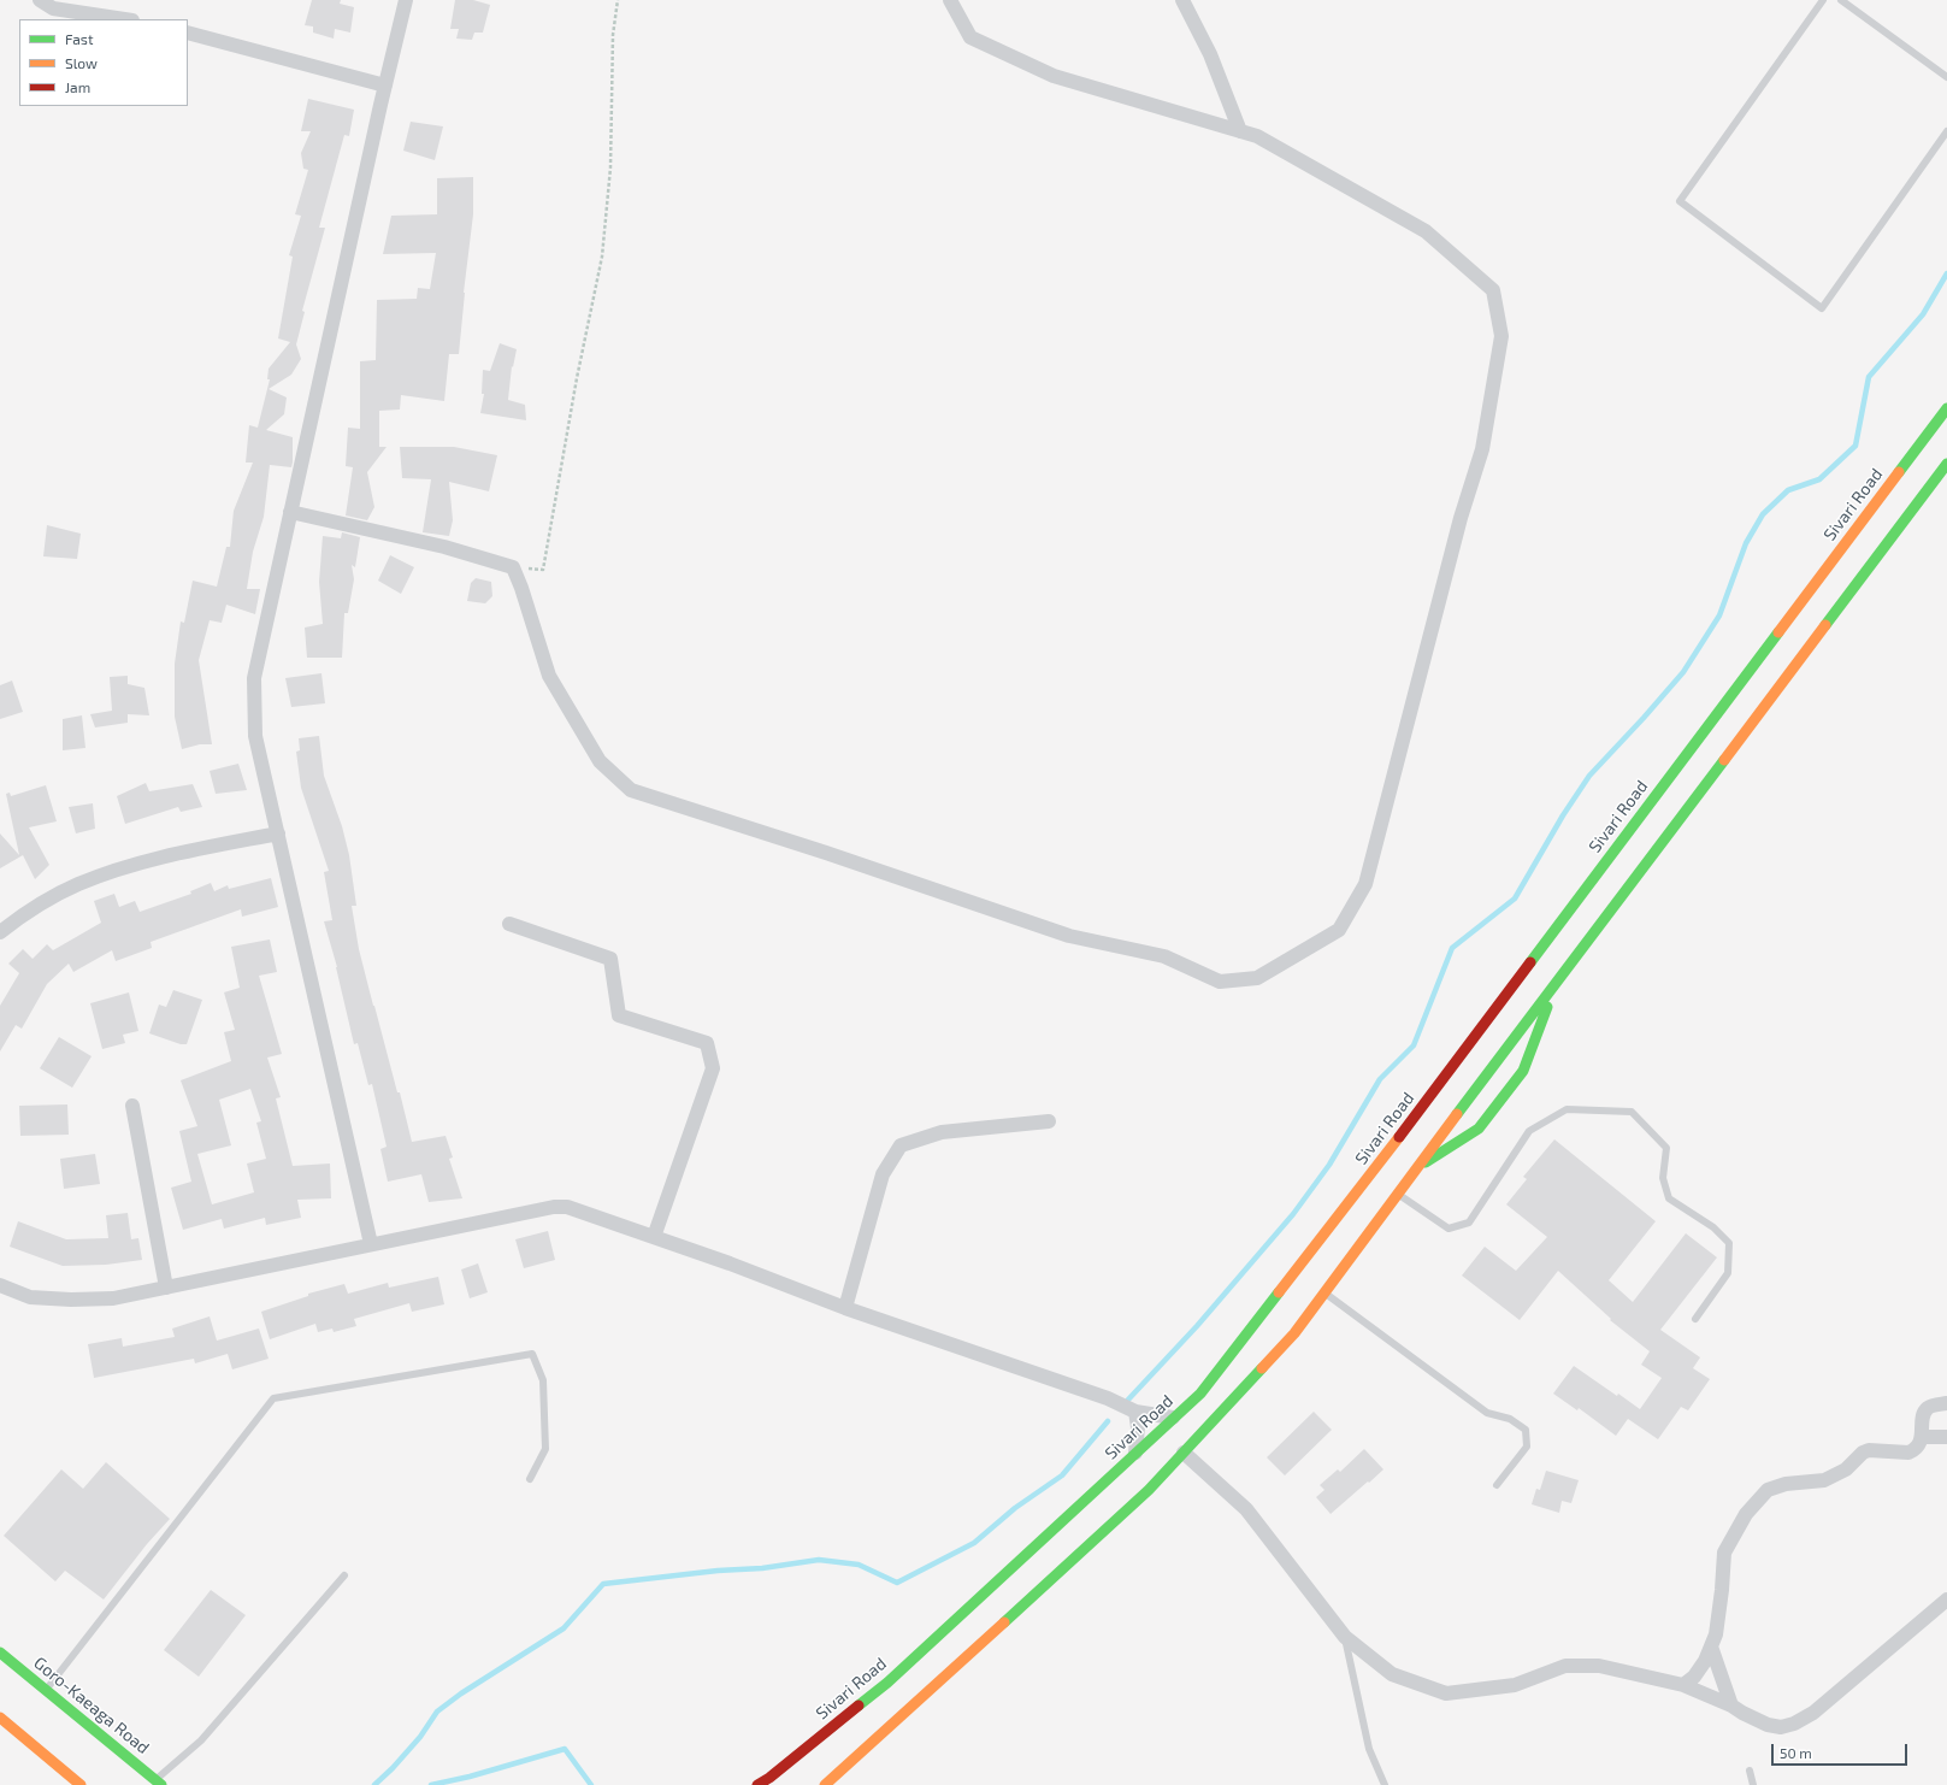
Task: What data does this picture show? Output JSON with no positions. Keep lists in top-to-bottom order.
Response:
{
  "streets": {
    "main road": ["Sivari Road", "Goro-Kaeaga Road"]
  },
  "legend": ["Fast", "Slow", "Jam"],
  "scale_bar": "50 m"
}
